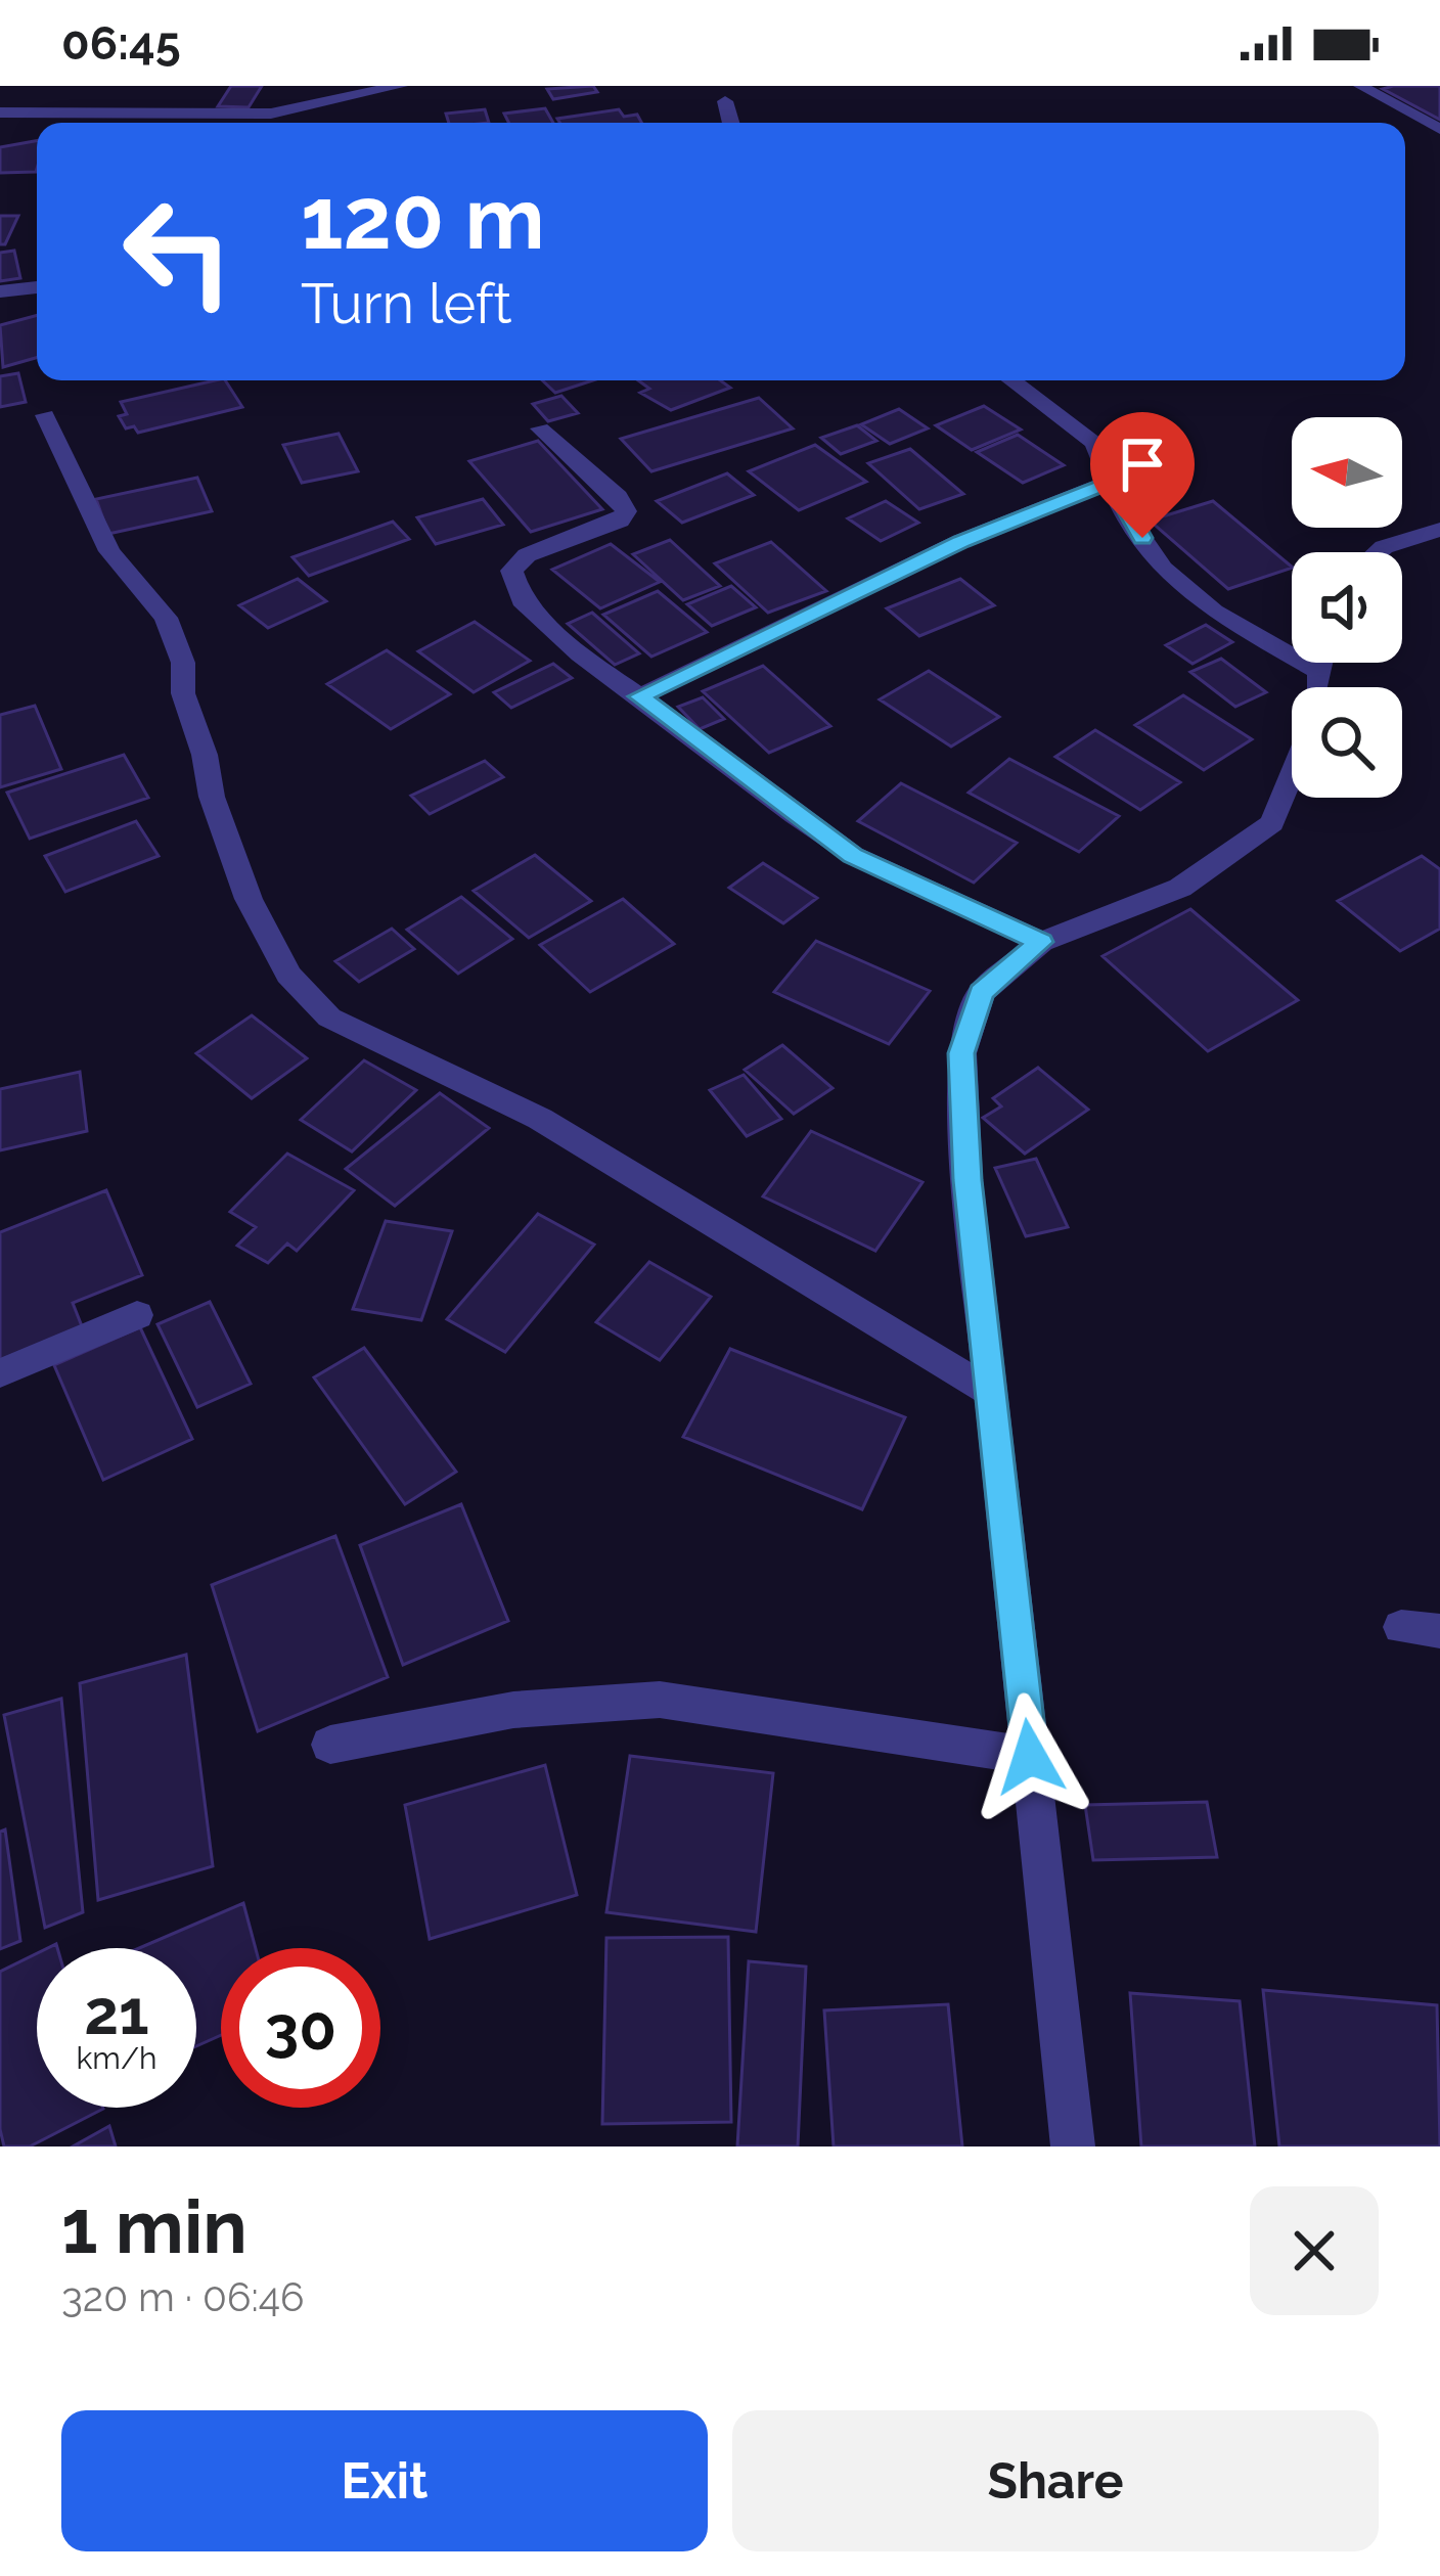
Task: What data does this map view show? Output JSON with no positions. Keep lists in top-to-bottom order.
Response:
{
  "north": "left",
  "page": {
    "status": "06:45",
    "turn": ["120 m", "Turn left"],
    "speed": "21 km/h",
    "limit": "30",
    "heading": ["1 min", "320 m · 06:46"],
    "buttons": ["Exit", "Share"]
  }
}
